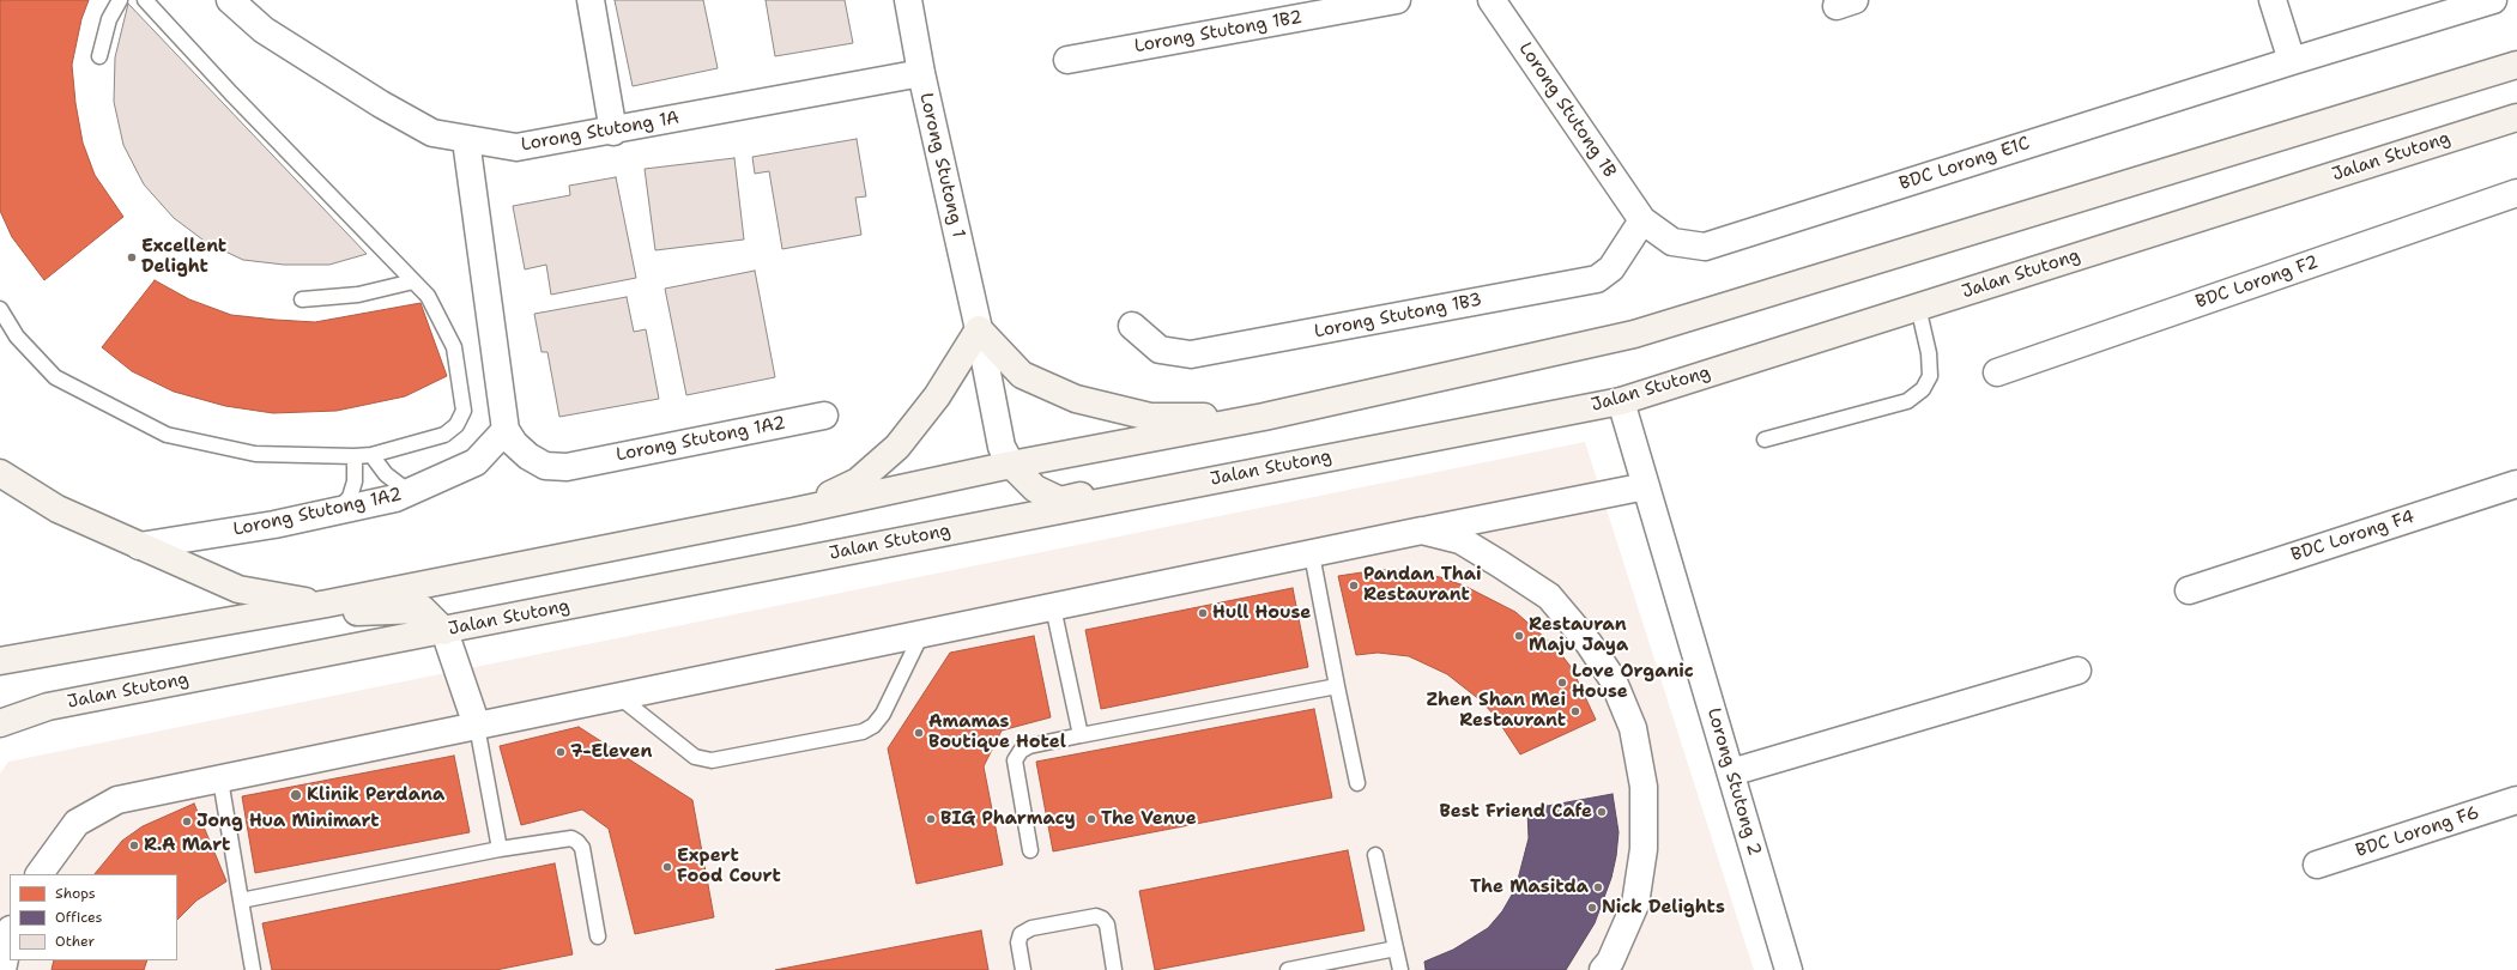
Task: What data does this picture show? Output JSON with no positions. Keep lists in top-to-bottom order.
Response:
{
  "streets": {
    "main road": ["Jalan Stutong"],
    "street": [
      "Lorong Stutong 1B2",
      "Lorong Stutong 1B",
      "Lorong Stutong 1A",
      "BDC Lorong E1C",
      "Lorong Stutong 1",
      "BDC Lorong F2",
      "Lorong Stutong 1B3",
      "Lorong Stutong 1A2",
      "BDC Lorong F4",
      "Lorong Stutong 2",
      "BDC Lorong F6"
    ]
  },
  "crossings": [
    ["Lorong Stutong 1B", "BDC Lorong E1C"],
    ["Lorong Stutong 1B", "Lorong Stutong 1B3"],
    ["Lorong Stutong 1A", "Lorong Stutong 1"],
    ["Lorong Stutong 1A", "Lorong Stutong 1A2"],
    ["Jalan Stutong", "Lorong Stutong 2"],
    ["BDC Lorong E1C", "Lorong Stutong 1B3"]
  ],
  "places": [
    "Excellent Delight",
    "Pandan Thai Restaurant",
    "Hull House",
    "Restauran Maju Jaya",
    "Love Organic House",
    "Zhen Shan Mei Restaurant",
    "Amamas Boutique Hotel",
    "7-Eleven",
    "Klinik Perdana",
    "Best Friend Cafe",
    "BIG Pharmacy",
    "The Venue",
    "Jong Hua Minimart",
    "R.A Mart",
    "Expert Food Court",
    "The Masitda",
    "Nick Delights"
  ],
  "legend": ["Shops", "Offices", "Other"]
}
